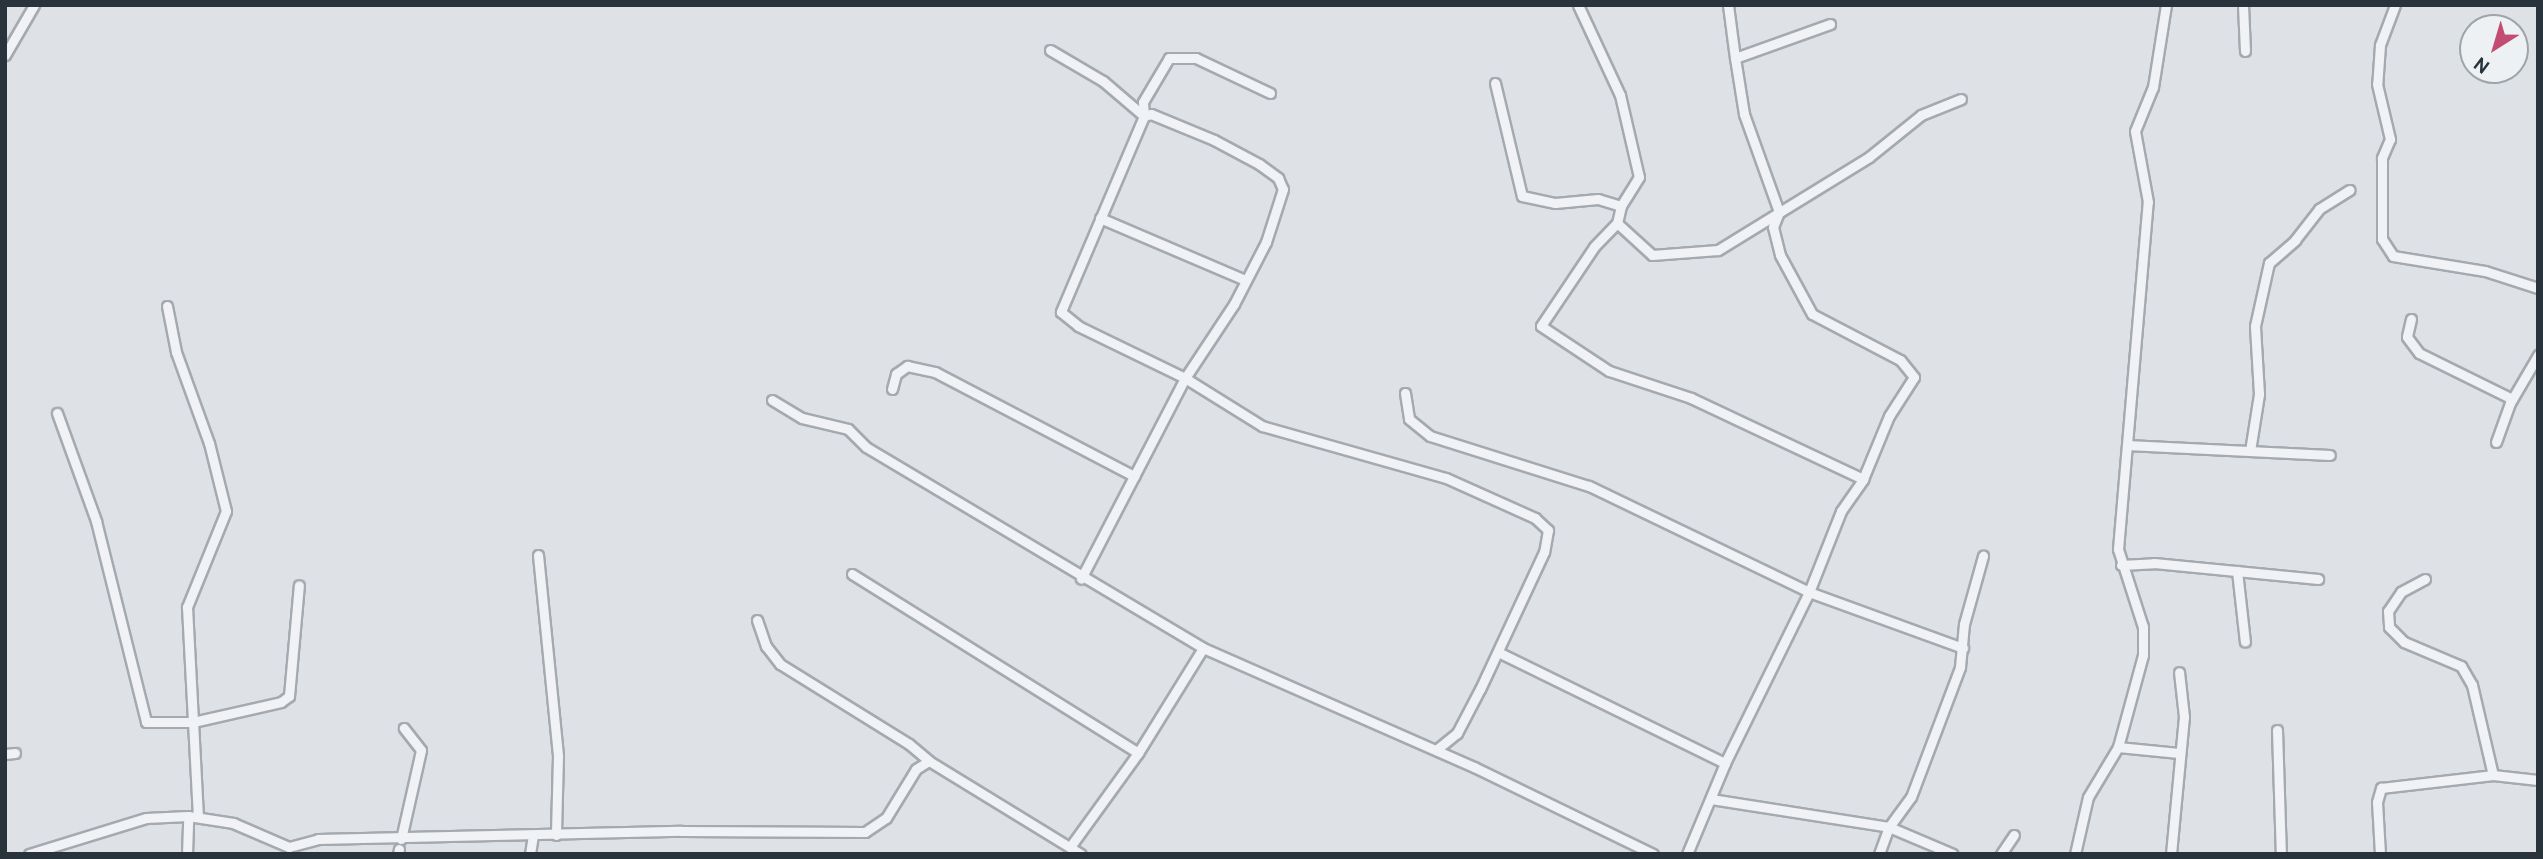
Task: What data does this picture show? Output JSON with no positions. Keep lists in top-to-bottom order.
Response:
{
  "north": "bottom left"
}
